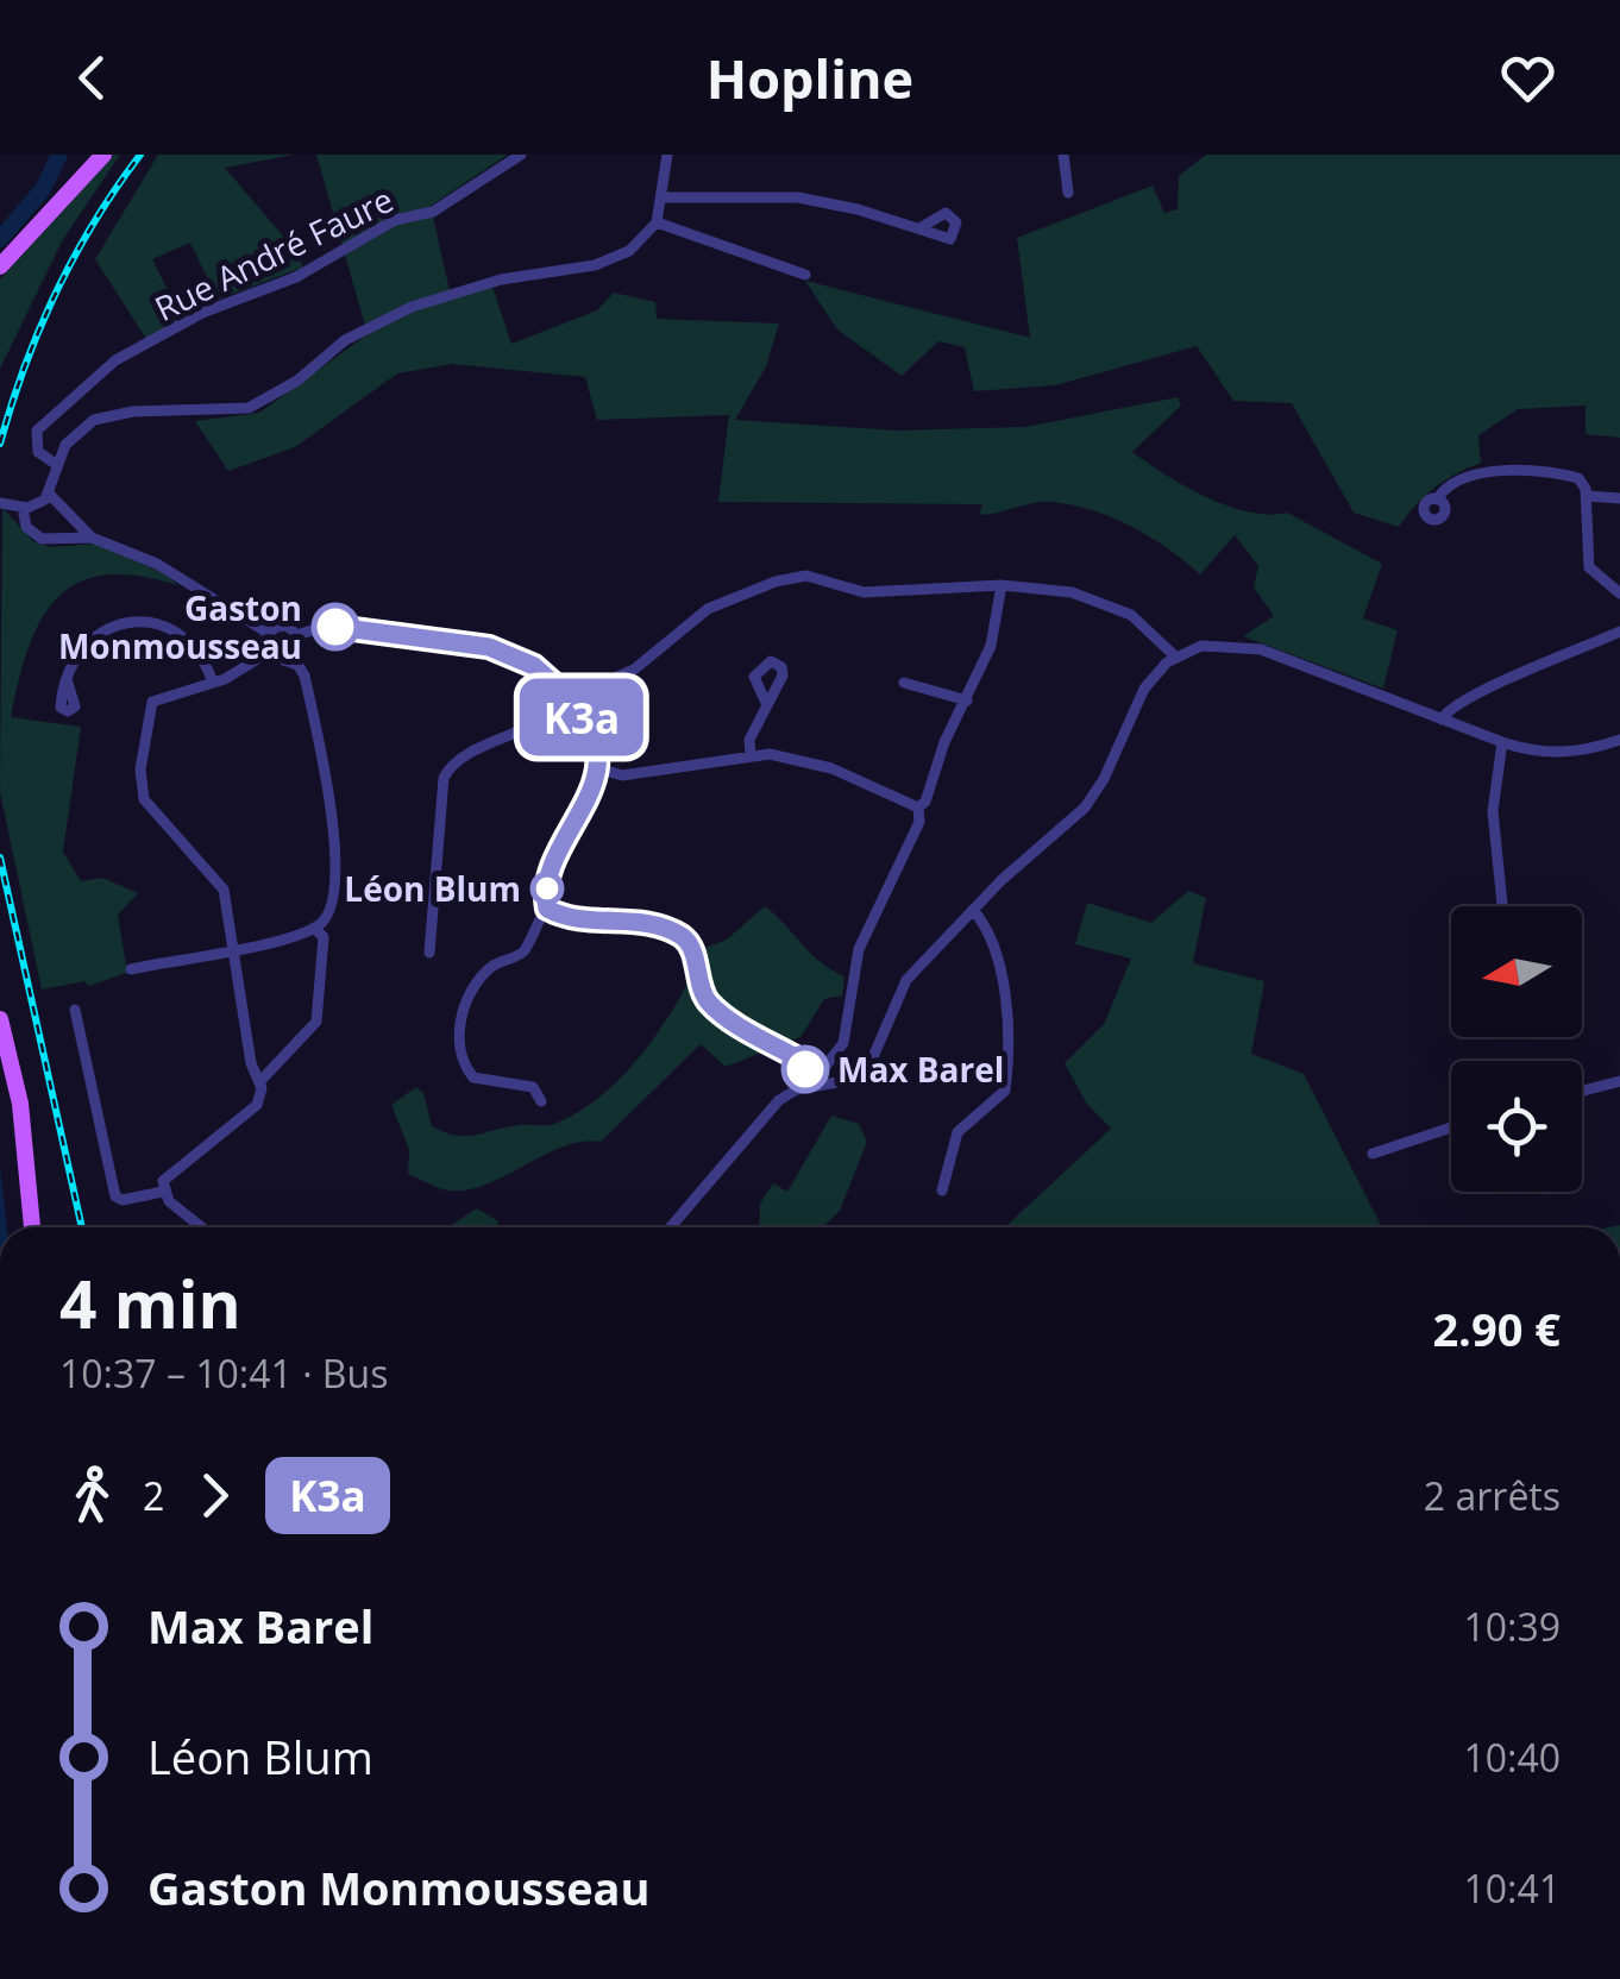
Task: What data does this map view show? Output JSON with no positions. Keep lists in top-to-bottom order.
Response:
{
  "streets": {
    "street": ["Rue André Faure"]
  },
  "places": ["Gaston Monmousseau", "Léon Blum", "Max Barel"],
  "lines": ["bus line K3a"],
  "north": "left",
  "page": {
    "header": "Hopline",
    "on_map": "K3a",
    "heading": ["4 min", "10:37 – 10:41 · Bus", "2.90 €"],
    "legs": ["2", "K3a", "2 arrêts"],
    "list": [
      {
        "name": "Max Barel",
        "value": "10:39"
      },
      {
        "name": "Léon Blum",
        "value": "10:40"
      },
      {
        "name": "Gaston Monmousseau",
        "value": "10:41"
      }
    ]
  }
}
